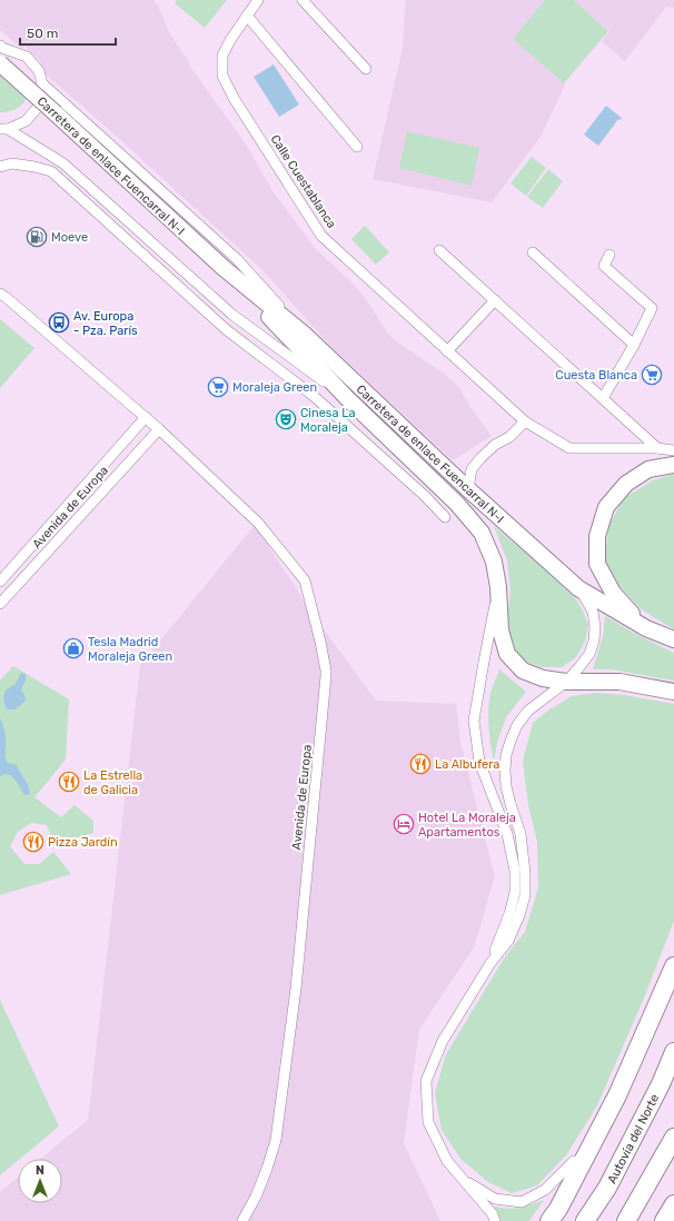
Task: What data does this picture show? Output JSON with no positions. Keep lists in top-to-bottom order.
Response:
{
  "streets": {
    "highway": ["Autovía del Norte"],
    "main road": ["Carretera de enlace Fuencarral N-I"],
    "street": ["Calle Cuestablanca", "Avenida de Europa"]
  },
  "places": {
    "fuel station": ["Moeve"],
    "bus stop": ["Av. Europa - Pza. París"],
    "supermarket": ["Cuesta Blanca", "Moraleja Green"],
    "theatre": ["Cinesa La Moraleja"],
    "shop": ["Tesla Madrid Moraleja Green"],
    "restaurant": ["La Albufera", "La Estrella de Galicia", "Pizza Jardín"],
    "hotel": ["Hotel La Moraleja Apartamentos"]
  },
  "scale_bar": "50 m",
  "north": "top"
}
